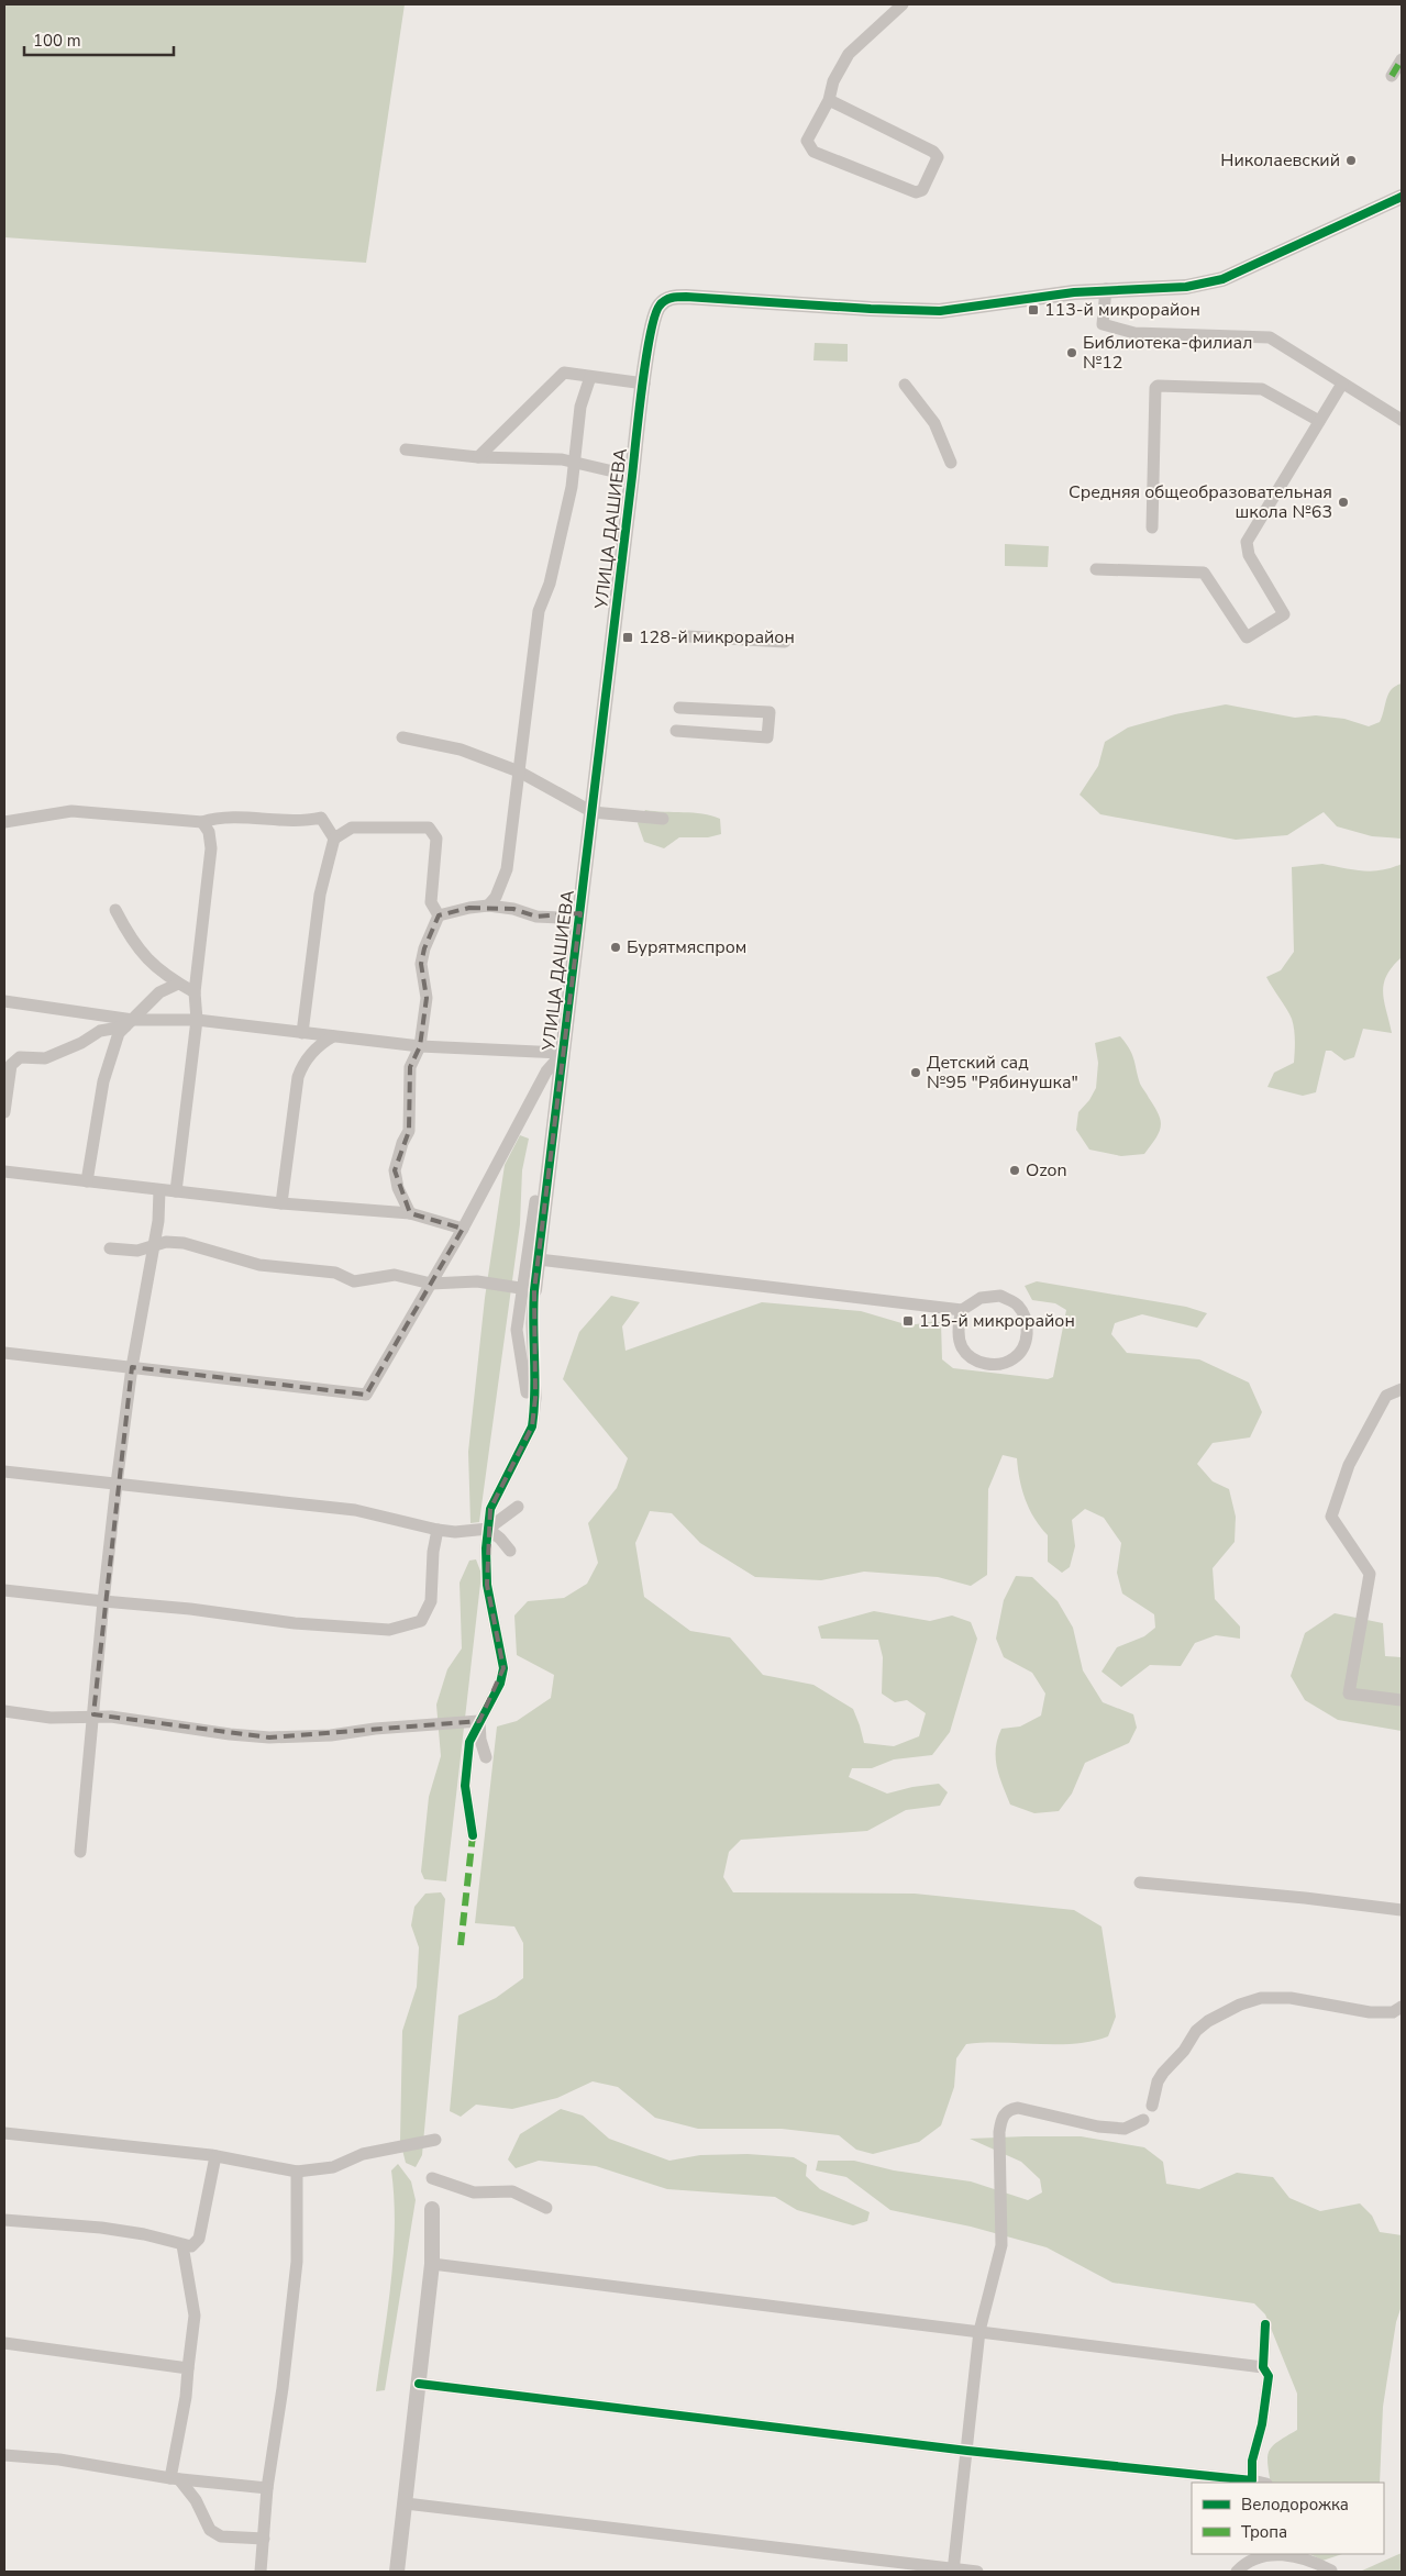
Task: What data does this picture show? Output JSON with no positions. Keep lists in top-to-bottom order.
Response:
{
  "streets": {
    "street": ["УЛИЦА ДАШИЕВА"]
  },
  "places": {
    "other": [
      "Николаевский",
      "Библиотека-филиал №12",
      "Средняя общеобразовательная школа №63",
      "Бурятмяспром",
      "Детский сад №95 \"Рябинушка\"",
      "Ozon"
    ],
    "transit": ["113-й микрорайон", "128-й микрорайон", "115-й микрорайон"]
  },
  "legend": ["Велодорожка", "Тропа"],
  "scale_bar": "100 m"
}
